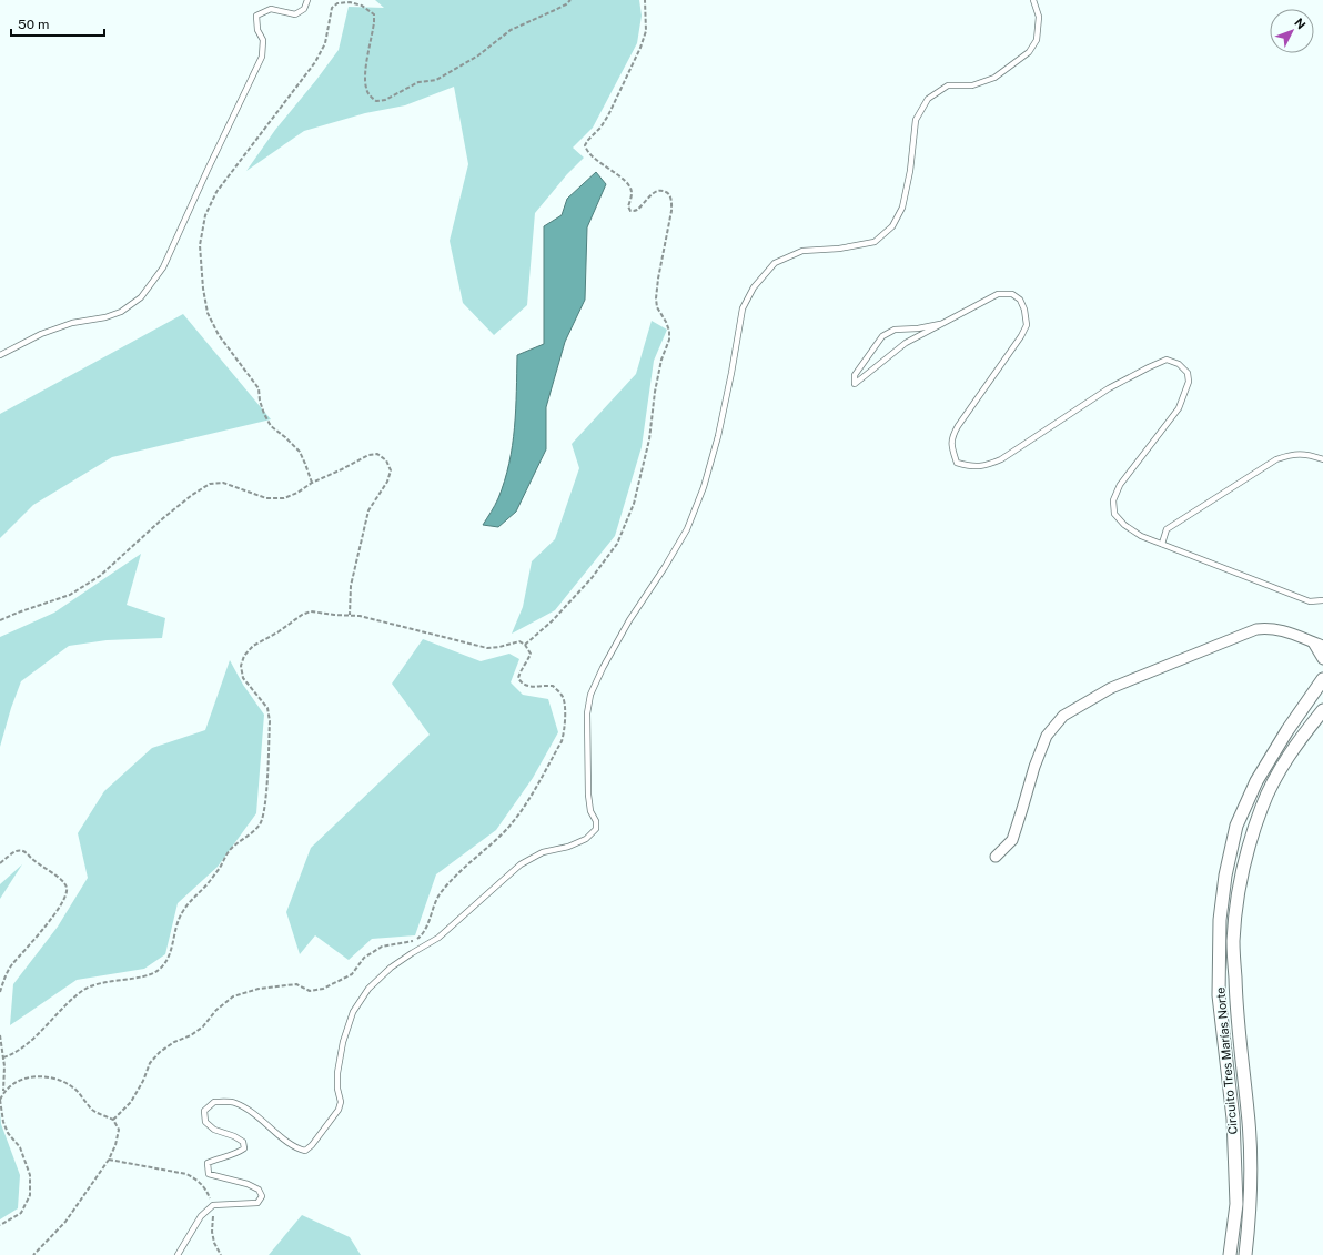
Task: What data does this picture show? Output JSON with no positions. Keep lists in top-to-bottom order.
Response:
{
  "streets": {
    "street": ["Circuito Tres Marías Norte"]
  },
  "scale_bar": "50 m",
  "north": "top right"
}
